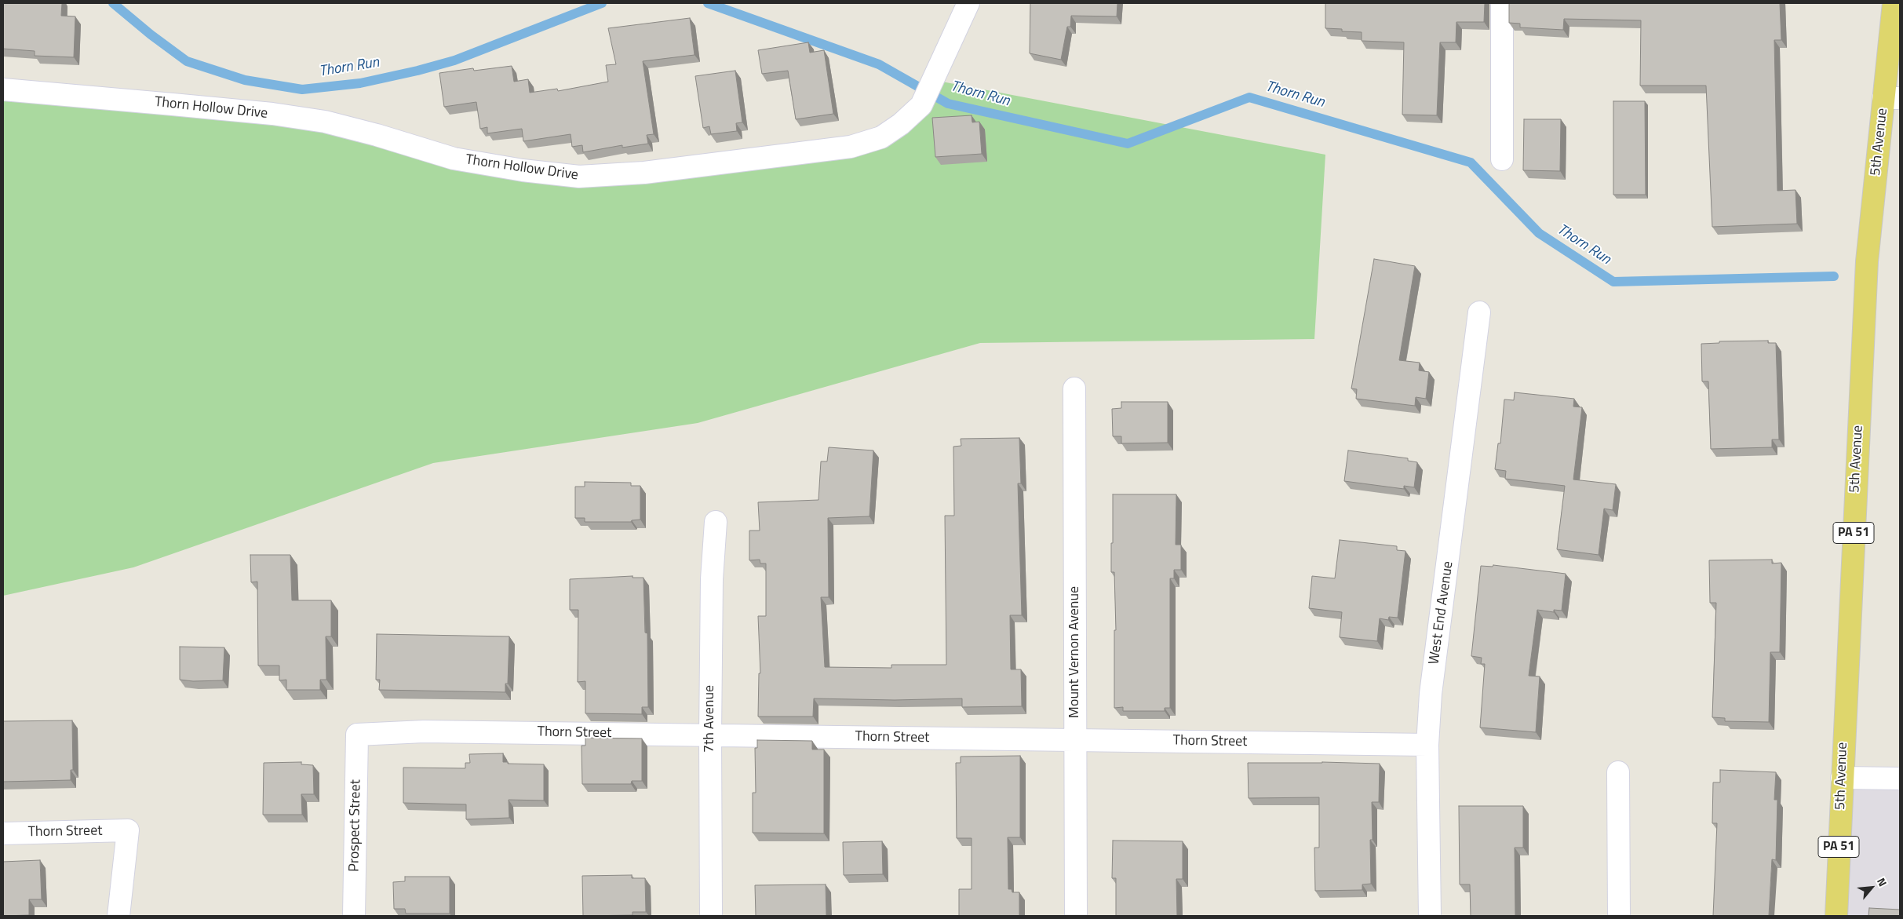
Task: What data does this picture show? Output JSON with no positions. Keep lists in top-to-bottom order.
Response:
{
  "streets": {
    "main road": ["5th Avenue", "PA 51"],
    "street": [
      "Thorn Hollow Drive",
      "West End Avenue",
      "Mount Vernon Avenue",
      "7th Avenue",
      "Thorn Street",
      "Prospect Street"
    ]
  },
  "crossings": [
    ["West End Avenue", "Thorn Street"],
    ["Mount Vernon Avenue", "Thorn Street"],
    ["7th Avenue", "Thorn Street"],
    ["Thorn Street", "Prospect Street"]
  ],
  "water": ["Thorn Run"],
  "north": "top right"
}
